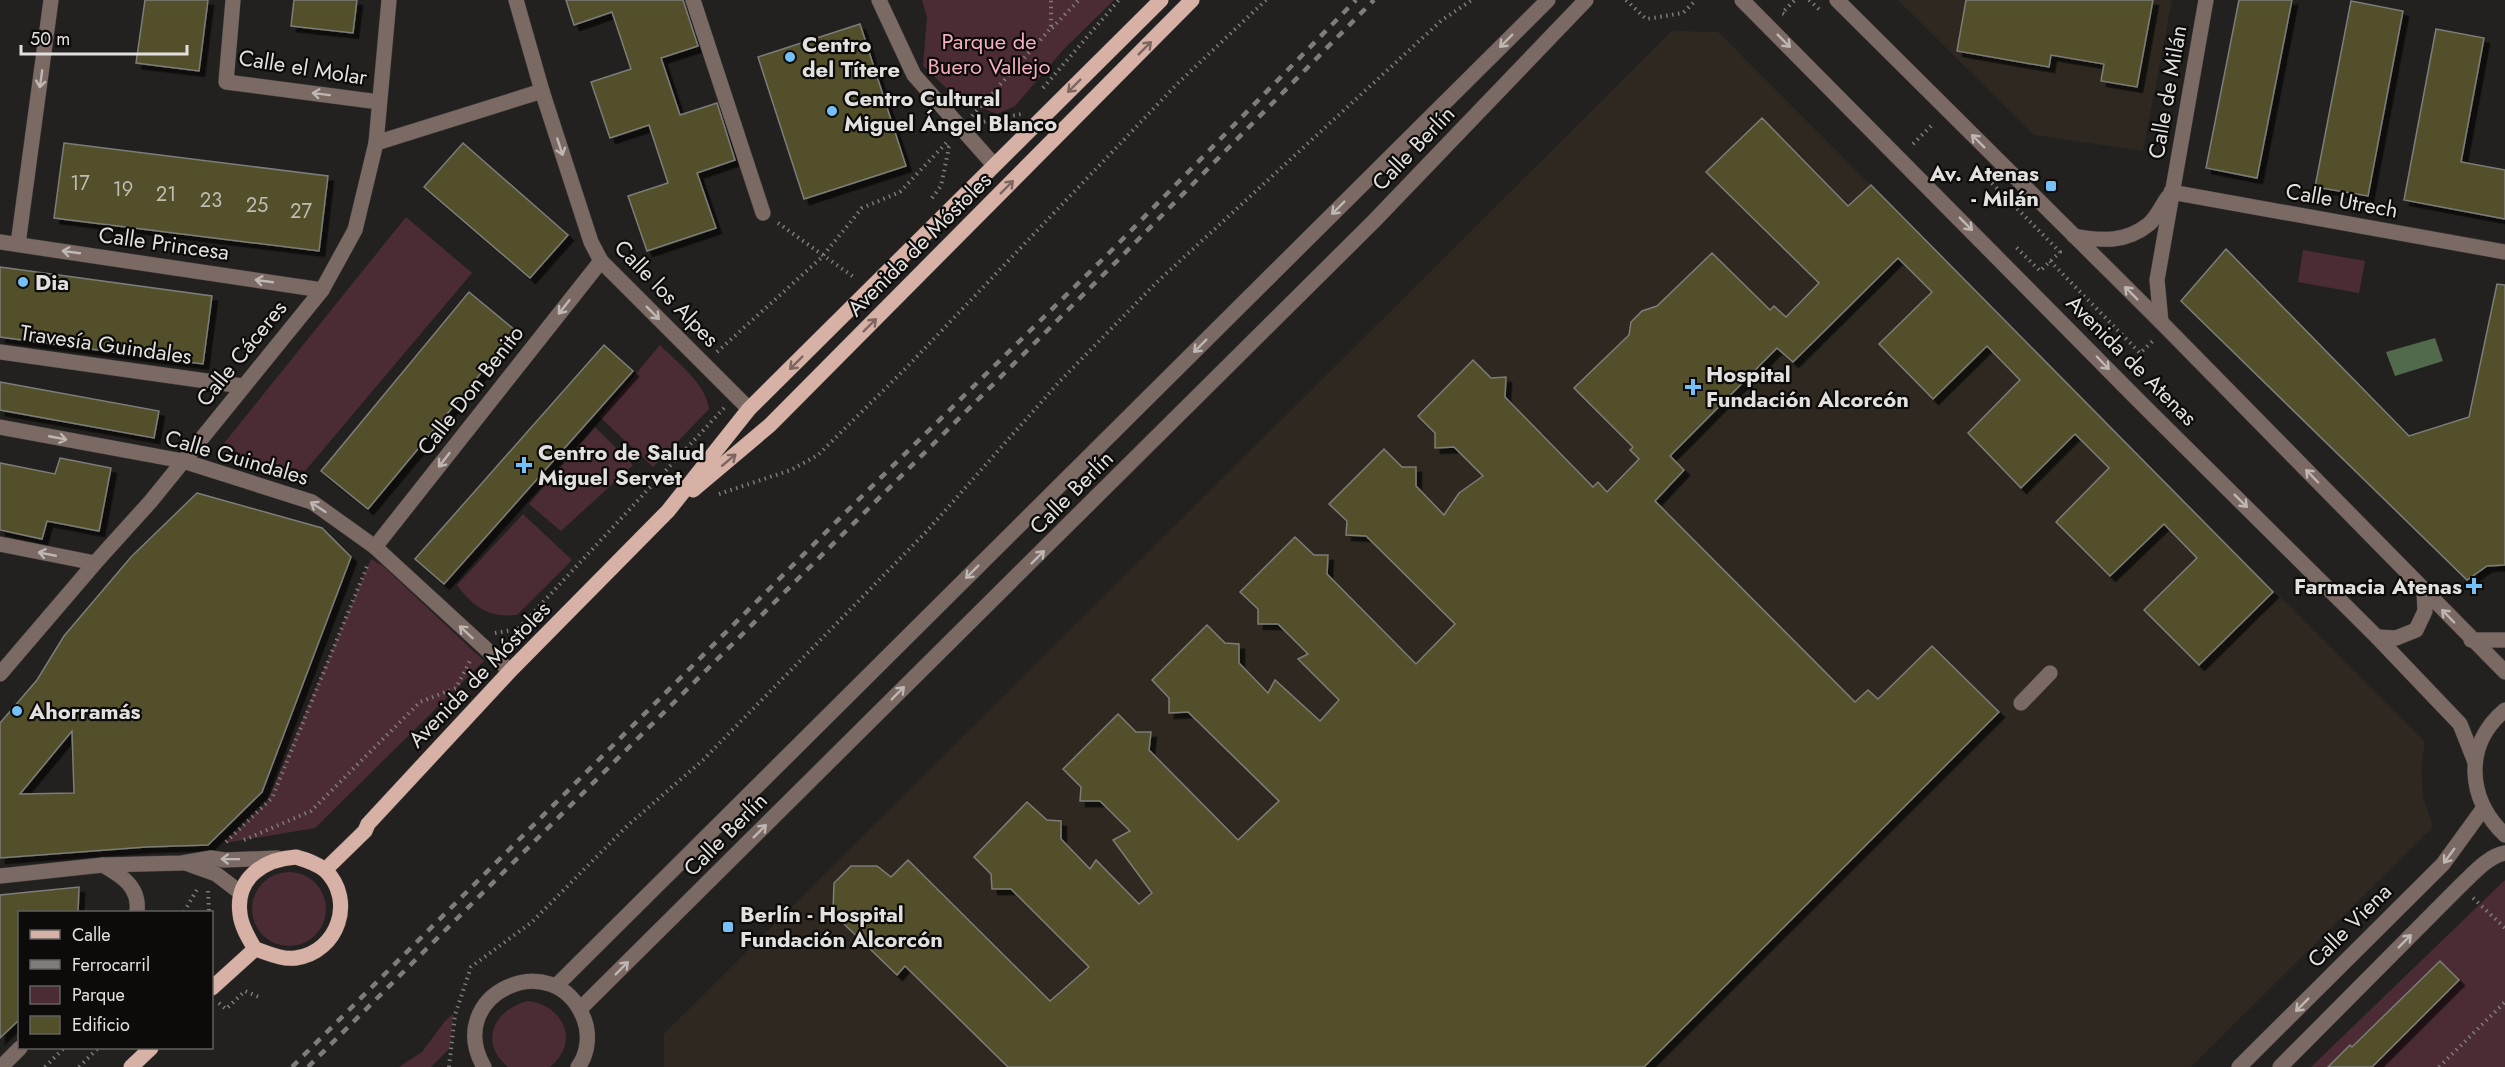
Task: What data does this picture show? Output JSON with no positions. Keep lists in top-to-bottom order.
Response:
{
  "streets": {
    "main road": ["Avenida de Móstoles"],
    "street": [
      "Calle el Molar",
      "Calle de Milán",
      "Calle Berlín",
      "Calle Utrech",
      "Calle Princesa",
      "Calle los Alpes",
      "Travesía Guindales",
      "Calle Cáceres",
      "Avenida de Atenas",
      "Calle Don Benito",
      "Calle Guindales",
      "Calle Viena"
    ]
  },
  "crossings": [
    ["Calle el Molar", "Calle Cáceres"],
    ["Calle de Milán", "Calle Utrech"],
    ["Calle de Milán", "Avenida de Atenas"],
    ["Calle Princesa", "Calle Cáceres"],
    ["Avenida de Móstoles", "Calle los Alpes"],
    ["Avenida de Móstoles", "Calle Guindales"],
    ["Calle los Alpes", "Calle Don Benito"],
    ["Travesía Guindales", "Calle Cáceres"],
    ["Calle Cáceres", "Calle Guindales"],
    ["Calle Don Benito", "Calle Guindales"]
  ],
  "one_way": ["Calle Princesa", "Calle los Alpes", "Calle Don Benito"],
  "parks": ["Parque de Buero Vallejo"],
  "places": {
    "other": [
      "Centro del Títere",
      "Centro Cultural Miguel Ángel Blanco",
      "Dia",
      "Ahorramás"
    ],
    "transit": ["Av. Atenas - Milán", "Berlín - Hospital Fundación Alcorcón"],
    "health": ["Hospital Fundación Alcorcón", "Centro de Salud Miguel Servet", "Farmacia Atenas"]
  },
  "house_numbers": [
    "17",
    "19",
    "21",
    "23",
    "25",
    "27"
  ],
  "legend": [
    "Calle",
    "Ferrocarril",
    "Parque",
    "Edificio"
  ],
  "scale_bar": "50 m"
}
